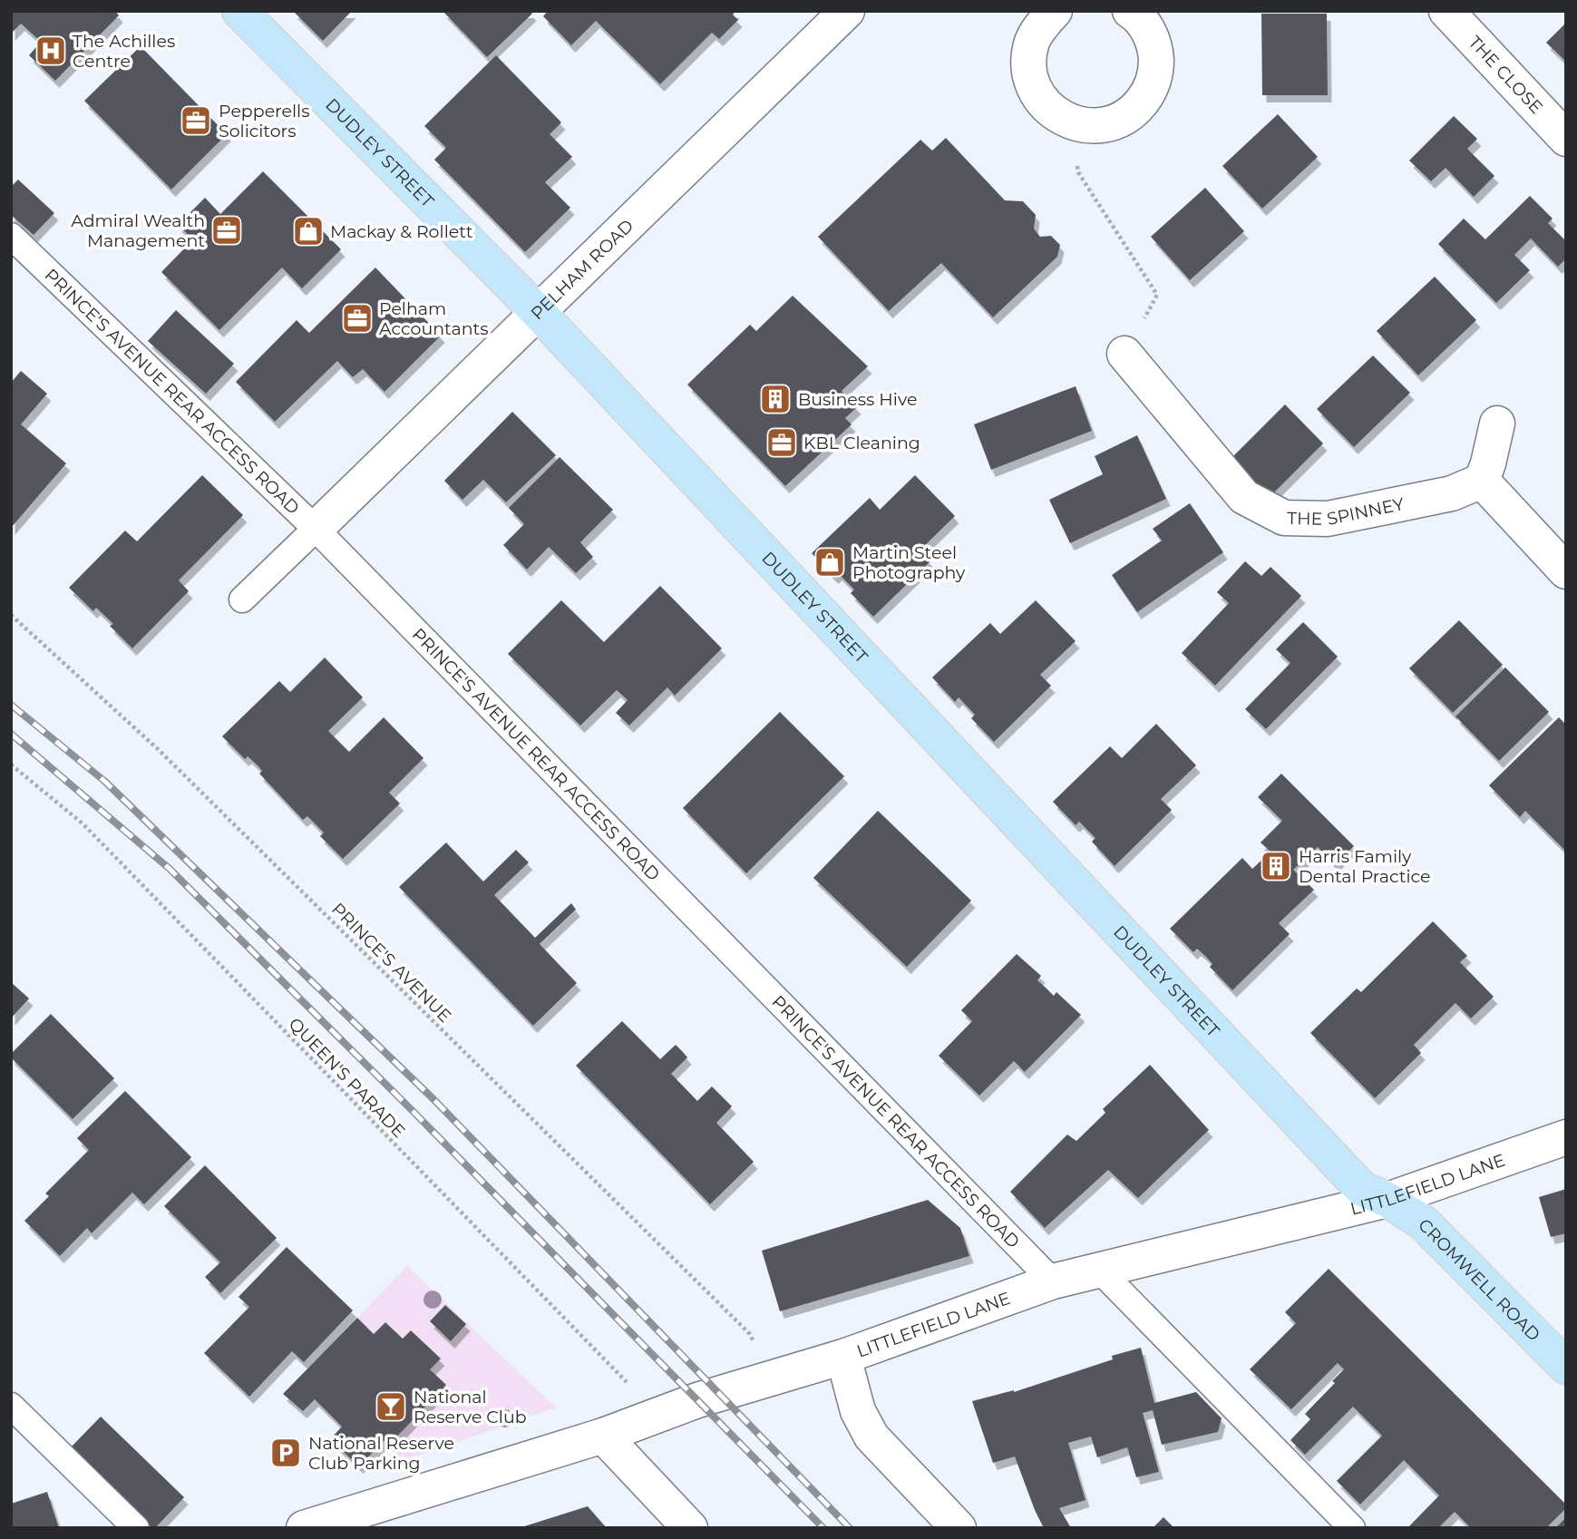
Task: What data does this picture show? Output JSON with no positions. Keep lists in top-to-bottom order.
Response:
{
  "streets": {
    "main road": ["DUDLEY STREET", "CROMWELL ROAD"],
    "street": [
      "THE CLOSE",
      "PELHAM ROAD",
      "THE SPINNEY",
      "LITTLEFIELD LANE"
    ],
    "lane": ["PRINCE'S AVENUE REAR ACCESS ROAD"],
    "path": ["PRINCE'S AVENUE", "QUEEN'S PARADE"]
  },
  "crossings": [
    ["DUDLEY STREET", "PELHAM ROAD"],
    ["DUDLEY STREET", "LITTLEFIELD LANE"],
    ["DUDLEY STREET", "CROMWELL ROAD"],
    ["PELHAM ROAD", "PRINCE'S AVENUE REAR ACCESS ROAD"],
    ["PRINCE'S AVENUE REAR ACCESS ROAD", "LITTLEFIELD LANE"],
    ["QUEEN'S PARADE", "LITTLEFIELD LANE"],
    ["LITTLEFIELD LANE", "CROMWELL ROAD"]
  ],
  "places": {
    "hospital": ["The Achilles Centre"],
    "office": [
      "Pepperells Solicitors",
      "Admiral Wealth Management",
      "Pelham Accountants",
      "KBL Cleaning"
    ],
    "shop": ["Mackay & Rollett", "Martin Steel Photography"],
    "building": ["Business Hive", "Harris Family Dental Practice"],
    "bar": ["National Reserve Club"],
    "parking": ["National Reserve Club Parking"]
  }
}
